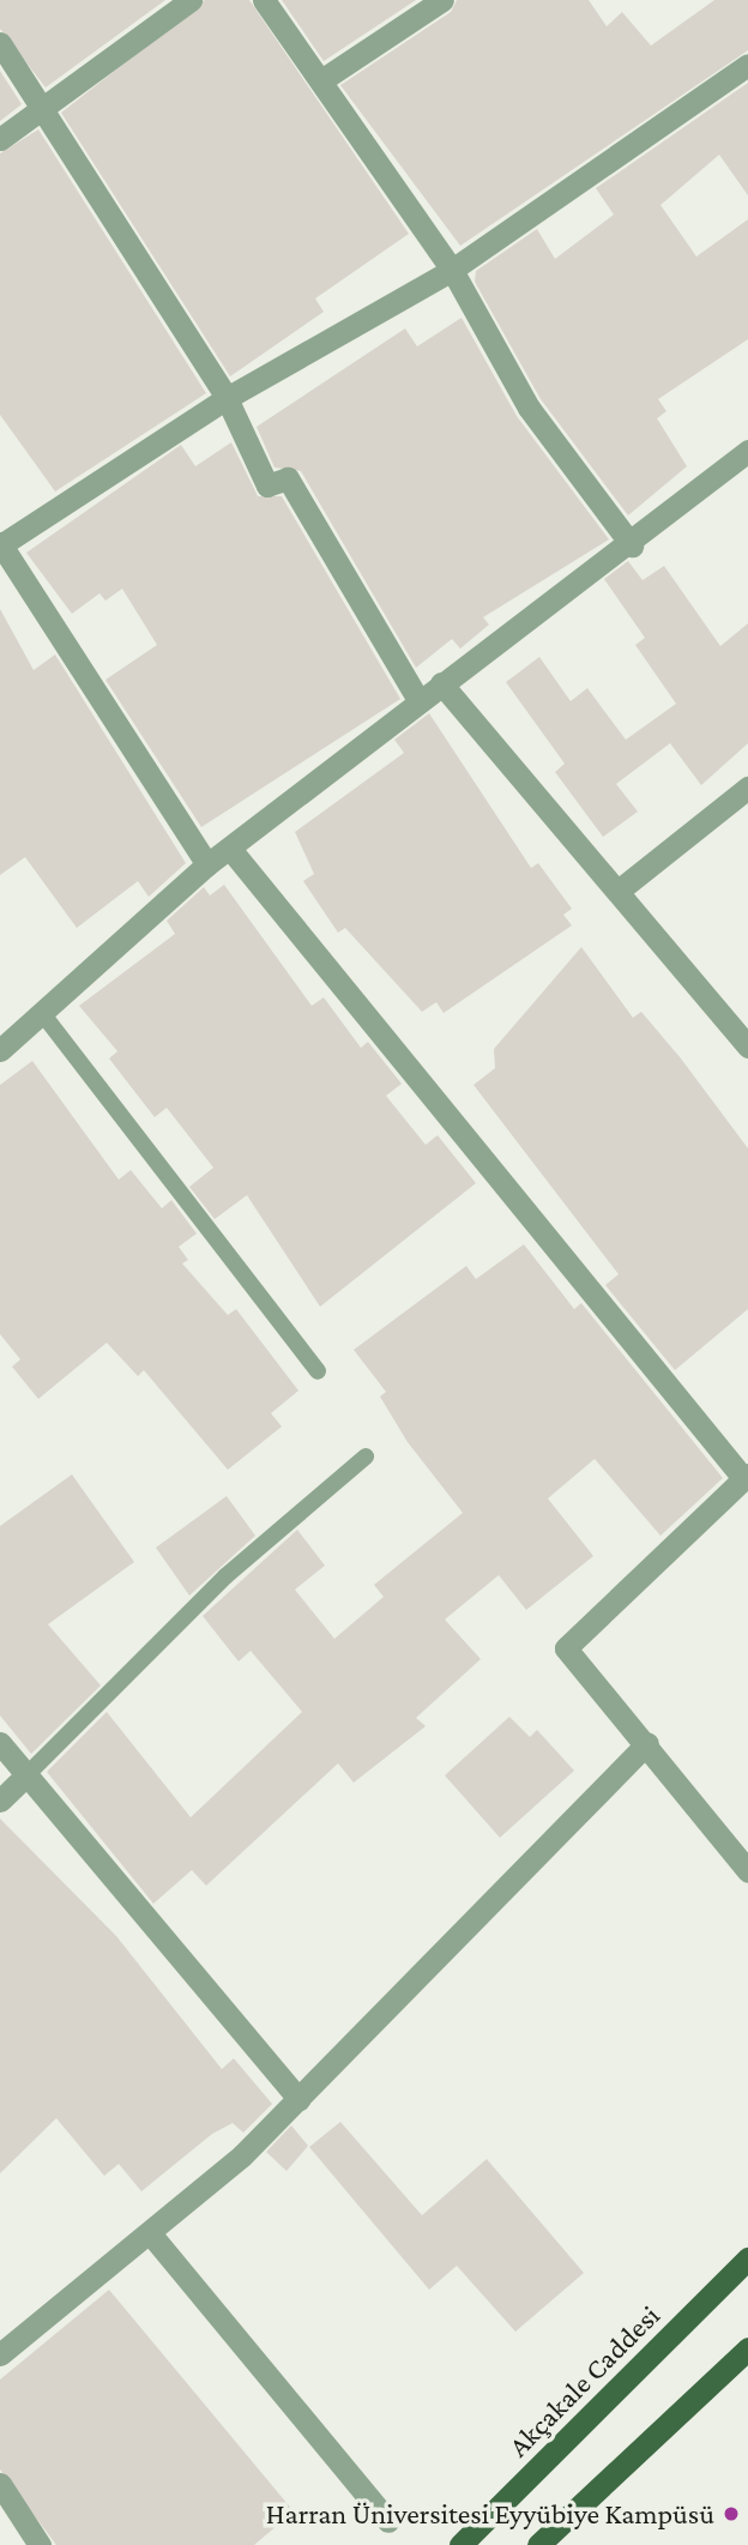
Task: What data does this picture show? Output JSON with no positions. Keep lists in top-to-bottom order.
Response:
{
  "streets": {
    "main road": ["Akçakale Caddesi"]
  },
  "places": ["Harran Üniversitesi Eyyübiye Kampüsü"]
}
